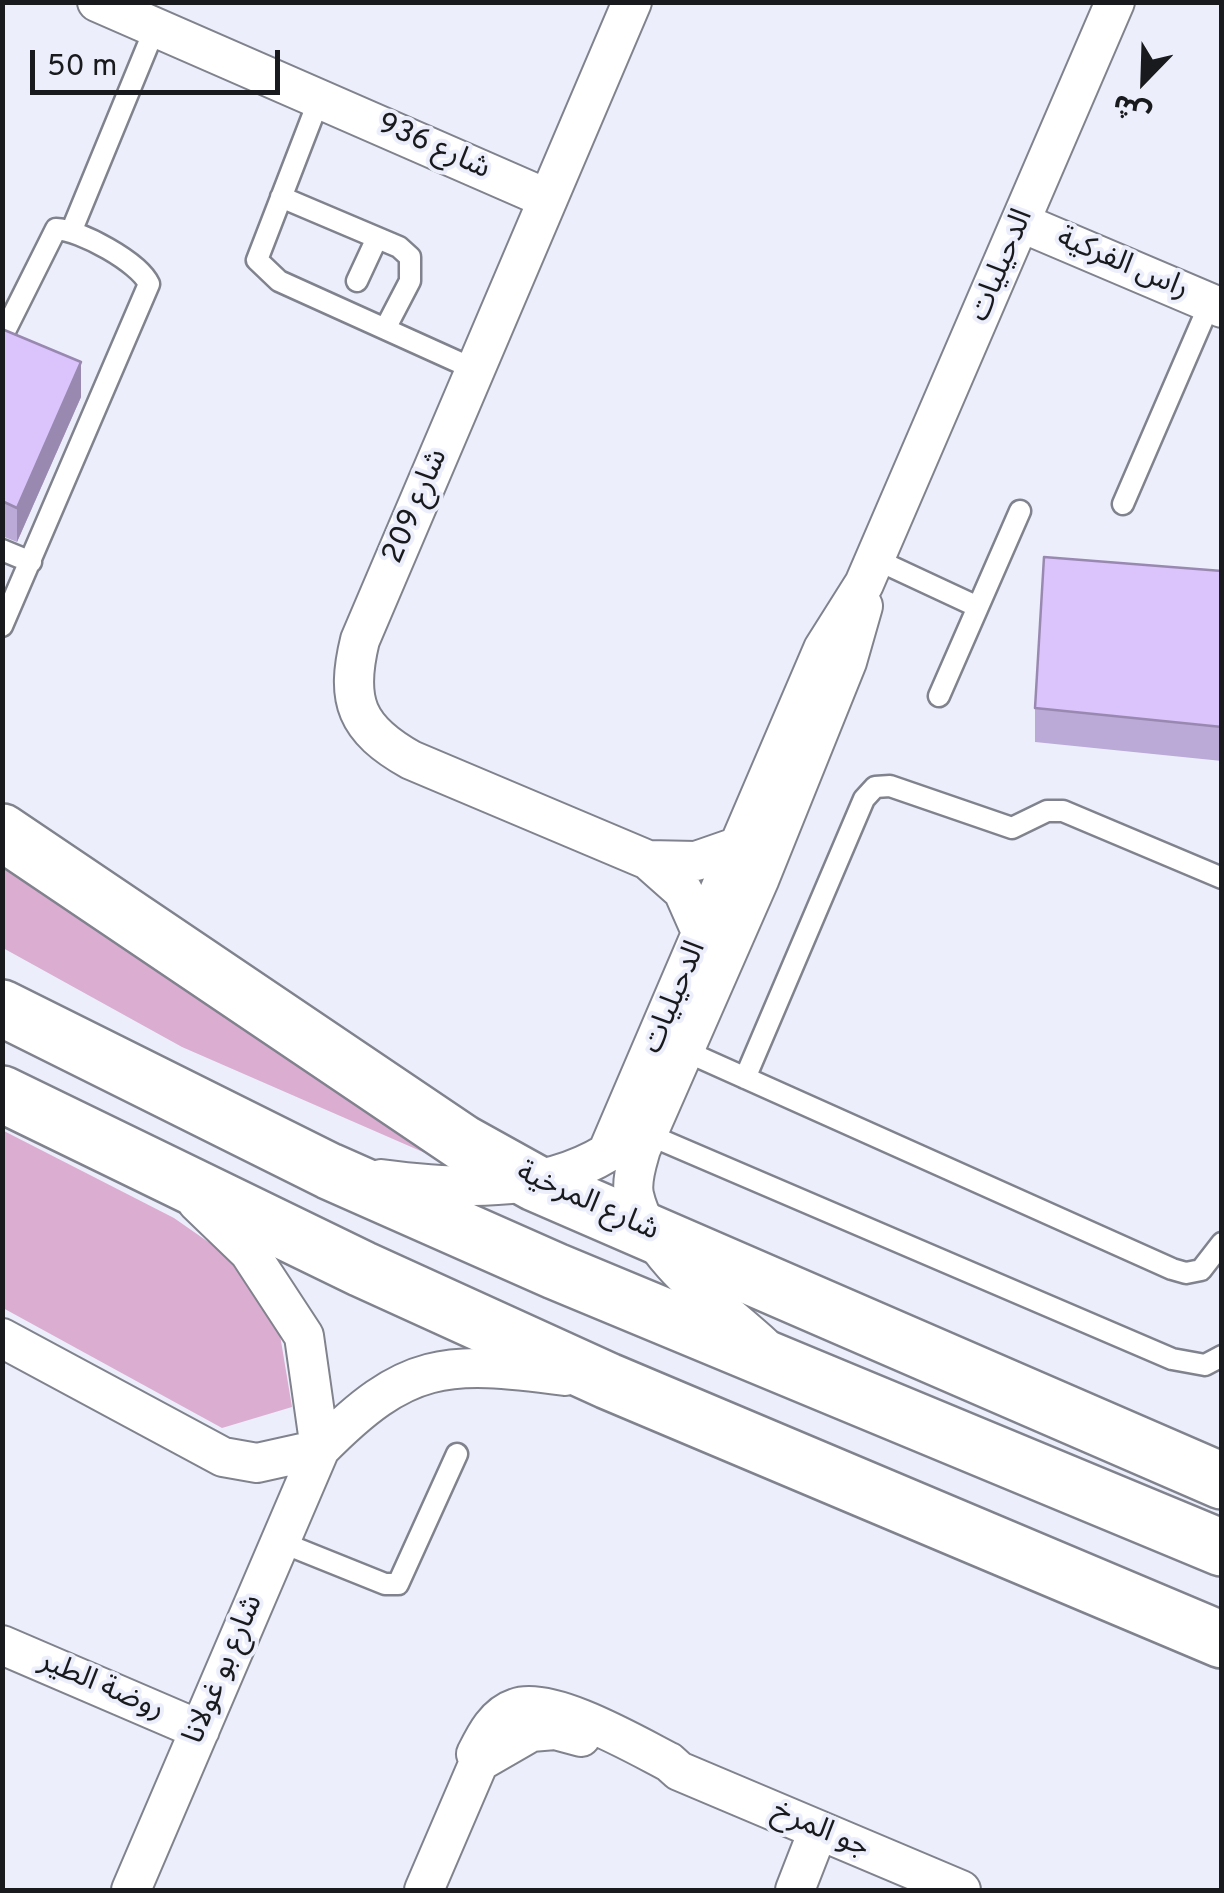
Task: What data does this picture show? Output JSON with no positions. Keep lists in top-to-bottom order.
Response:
{
  "streets": {
    "main road": ["شارع المرخية"],
    "street": [
      "شارع 936",
      "راس الفركية",
      "الدحيليات",
      "شارع 209",
      "شارع بو غولانا",
      "روضة الطير",
      "جو المرخ"
    ]
  },
  "crossings": [
    ["شارع 936", "شارع 209"],
    ["راس الفركية", "الدحيليات"],
    ["الدحيليات", "شارع 209"],
    ["الدحيليات", "شارع المرخية"],
    ["شارع بو غولانا", "روضة الطير"]
  ],
  "scale_bar": "50 m",
  "north": "bottom left"
}
